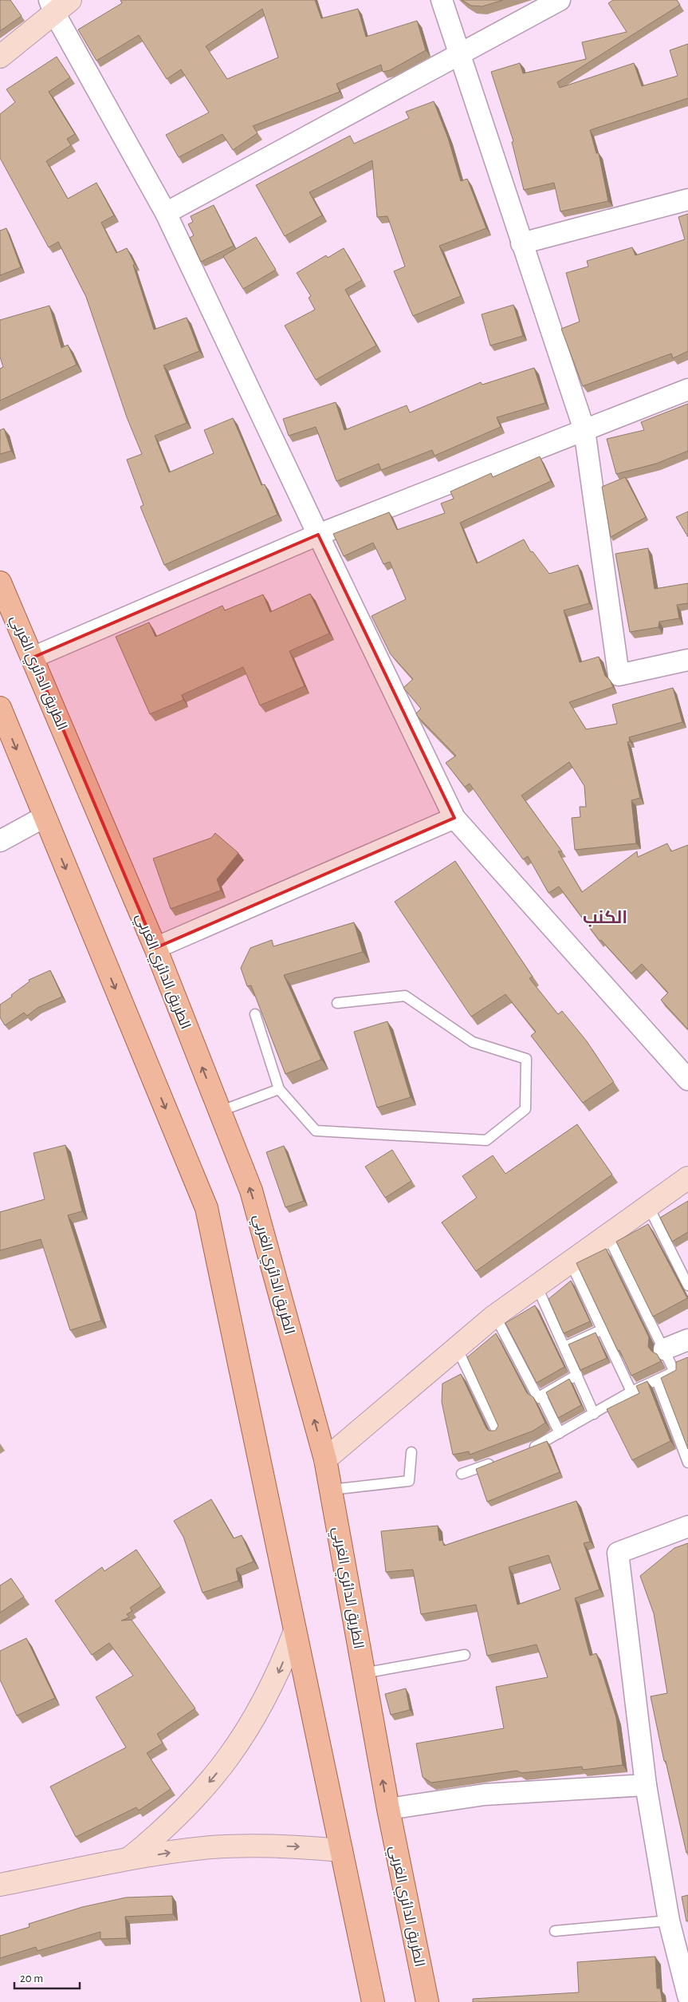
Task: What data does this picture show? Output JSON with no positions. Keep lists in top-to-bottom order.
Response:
{
  "streets": {
    "main road": ["الطريق الدائري الغربي"]
  },
  "districts": ["الكنب"],
  "scale_bar": "20 m"
}
